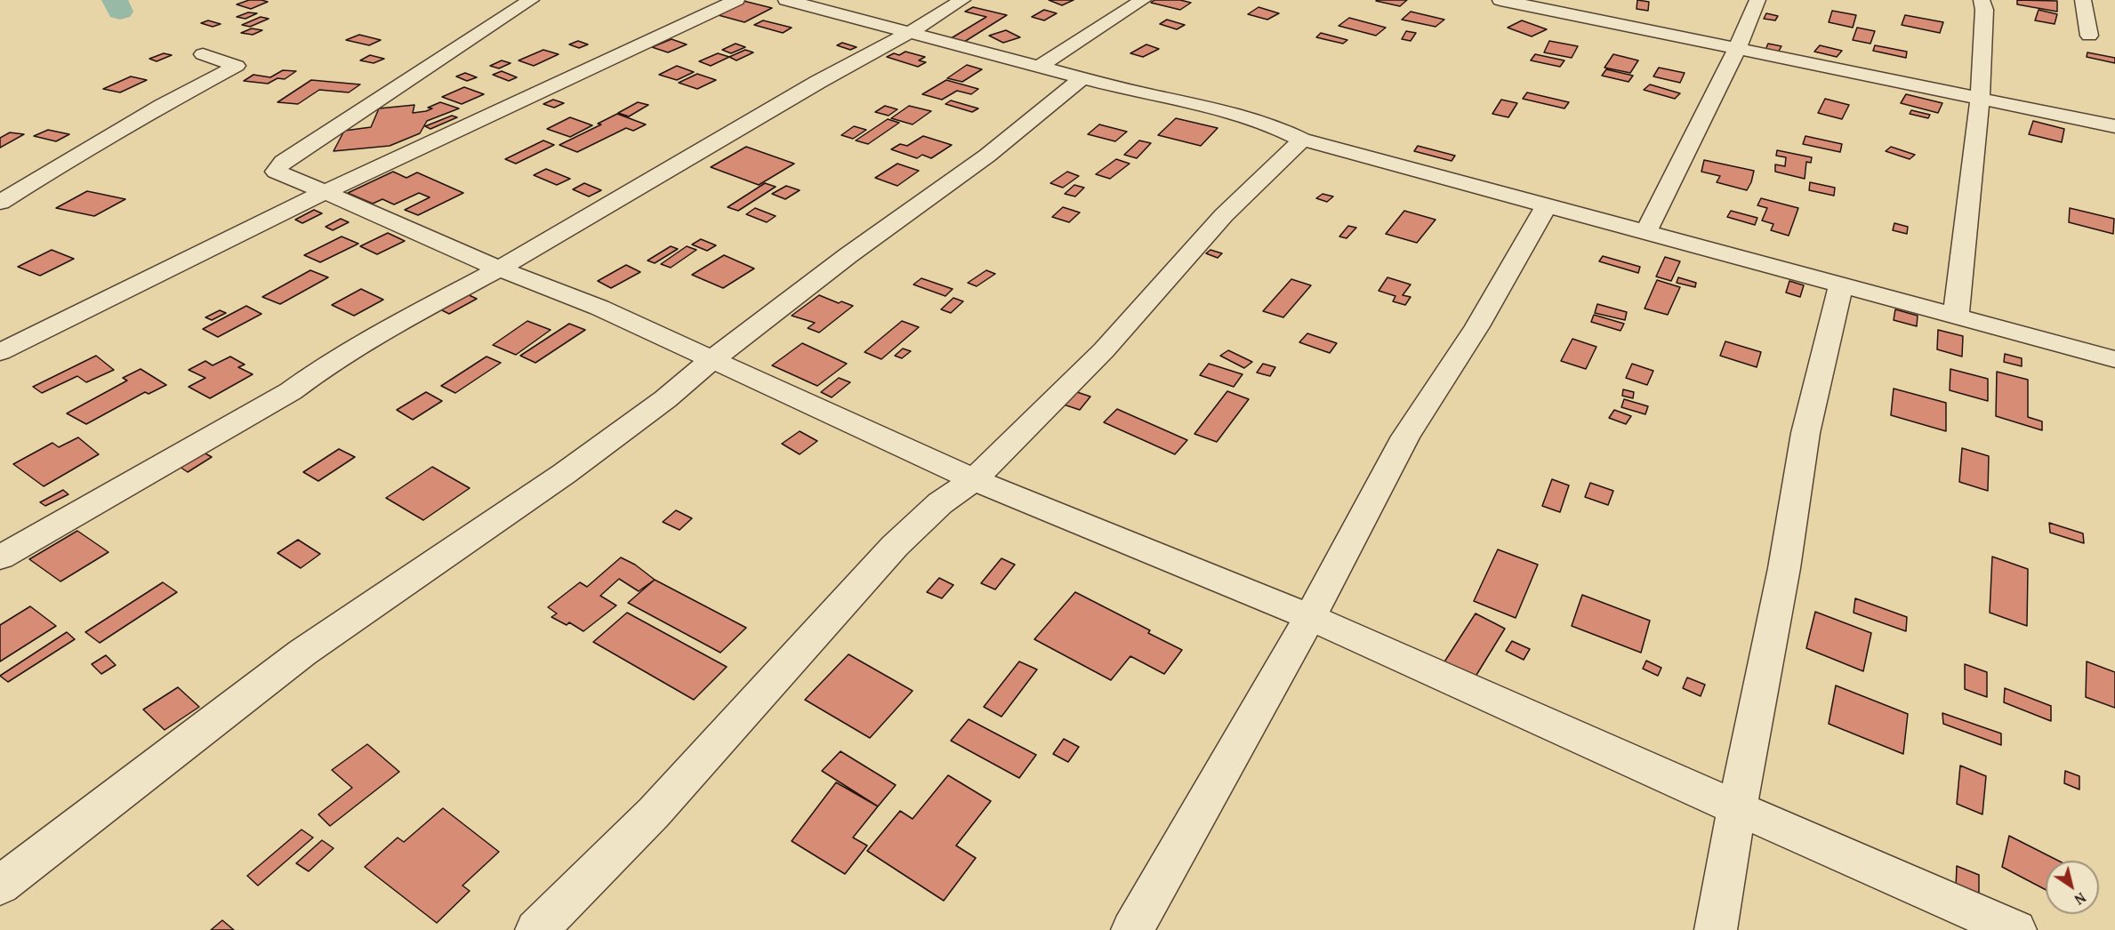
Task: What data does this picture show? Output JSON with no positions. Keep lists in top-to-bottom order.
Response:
{
  "north": "bottom right"
}
